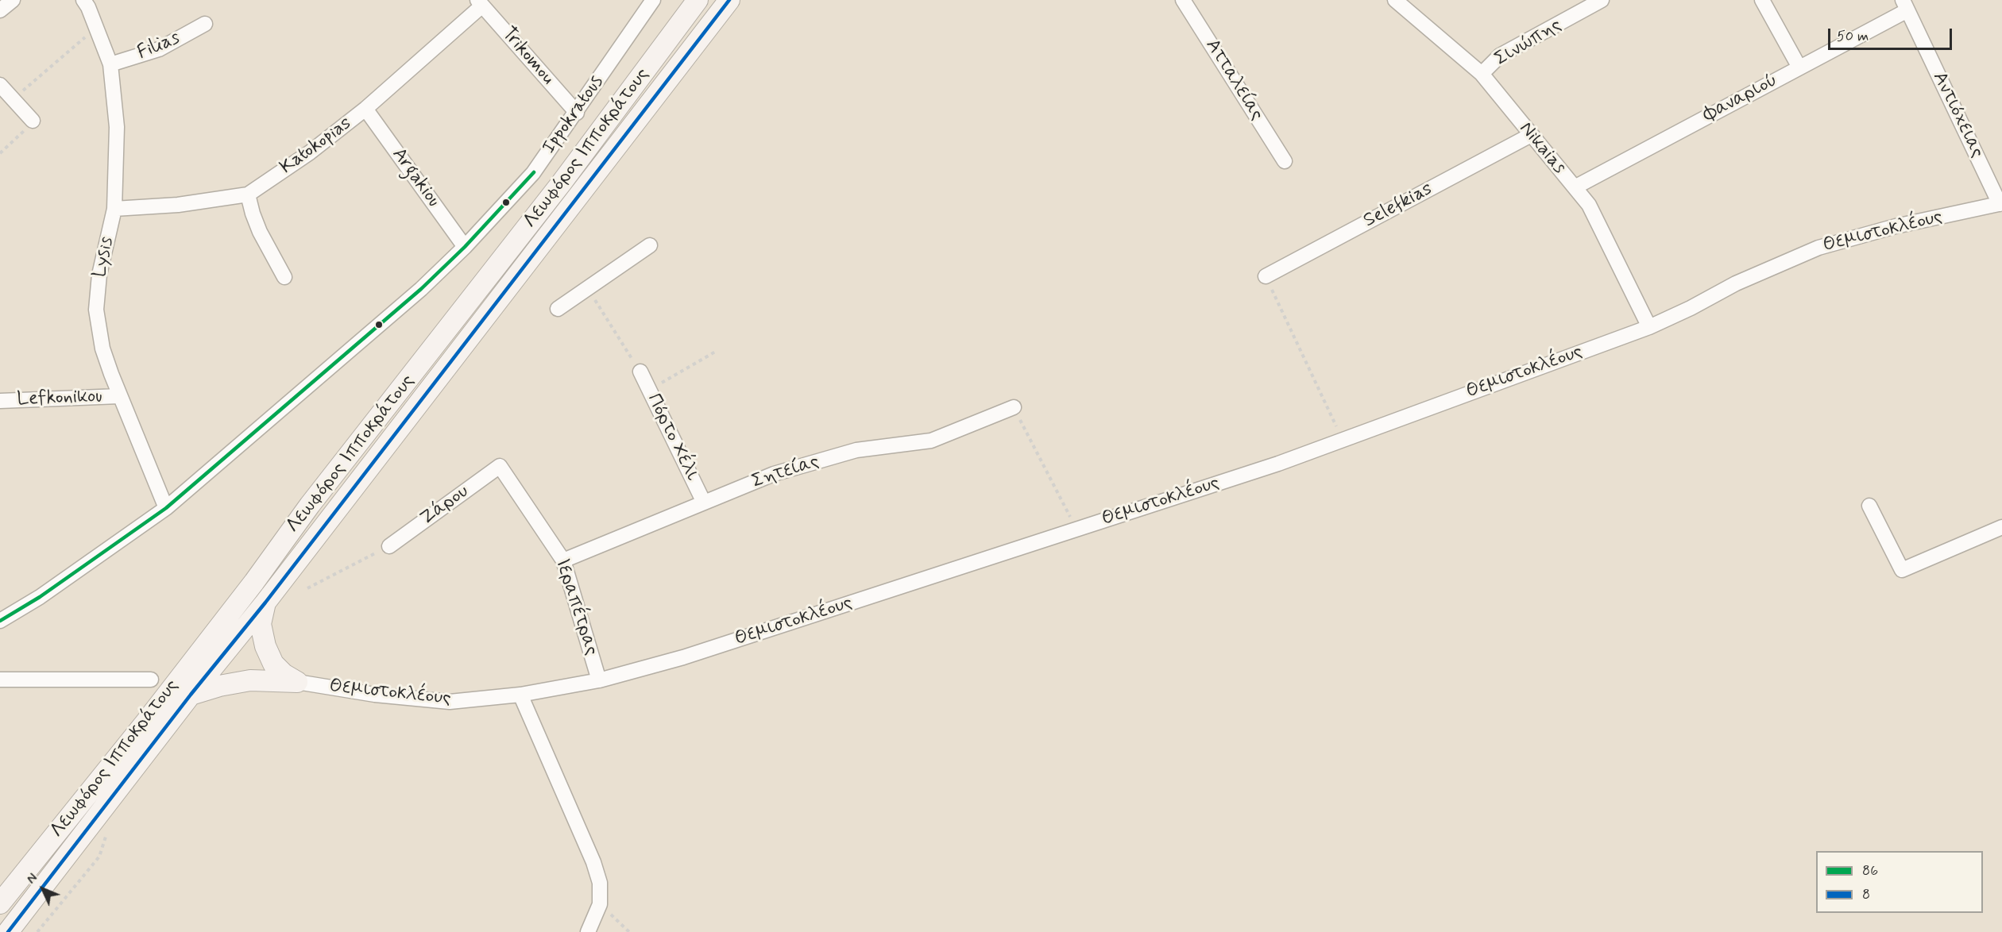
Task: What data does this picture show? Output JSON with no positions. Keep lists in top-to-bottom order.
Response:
{
  "streets": {
    "main road": ["Λεωφόρος Ιπποκράτους"],
    "street": [
      "Σινώπης",
      "Filias",
      "Trikomou",
      "Ατταλείας",
      "Φαναριού",
      "Ippokratous",
      "Αντιόχειας",
      "Katokopias",
      "Nikaias",
      "Argakiou",
      "Selefkias",
      "Θεμιστοκλέους",
      "Lysis",
      "Lefkonikou",
      "Πόρτο Χέλι",
      "Σητείας",
      "Ζάρου",
      "Ιεραπέτρας"
    ]
  },
  "crossings": [
    ["Σινώπης", "Nikaias"],
    ["Filias", "Lysis"],
    ["Trikomou", "Ippokratous"],
    ["Trikomou", "Katokopias"],
    ["Φαναριού", "Αντιόχειας"],
    ["Φαναριού", "Nikaias"],
    ["Ippokratous", "Argakiou"],
    ["Ippokratous", "Lysis"],
    ["Αντιόχειας", "Θεμιστοκλέους"],
    ["Katokopias", "Argakiou"],
    ["Katokopias", "Lysis"],
    ["Nikaias", "Selefkias"],
    ["Nikaias", "Θεμιστοκλέους"],
    ["Θεμιστοκλέους", "Ιεραπέτρας"],
    ["Lysis", "Lefkonikou"],
    ["Πόρτο Χέλι", "Σητείας"],
    ["Σητείας", "Ιεραπέτρας"],
    ["Ζάρου", "Ιεραπέτρας"]
  ],
  "lines": ["transit line 8", "transit line 86"],
  "legend": ["86", "8"],
  "scale_bar": "50 m",
  "north": "top left"
}
